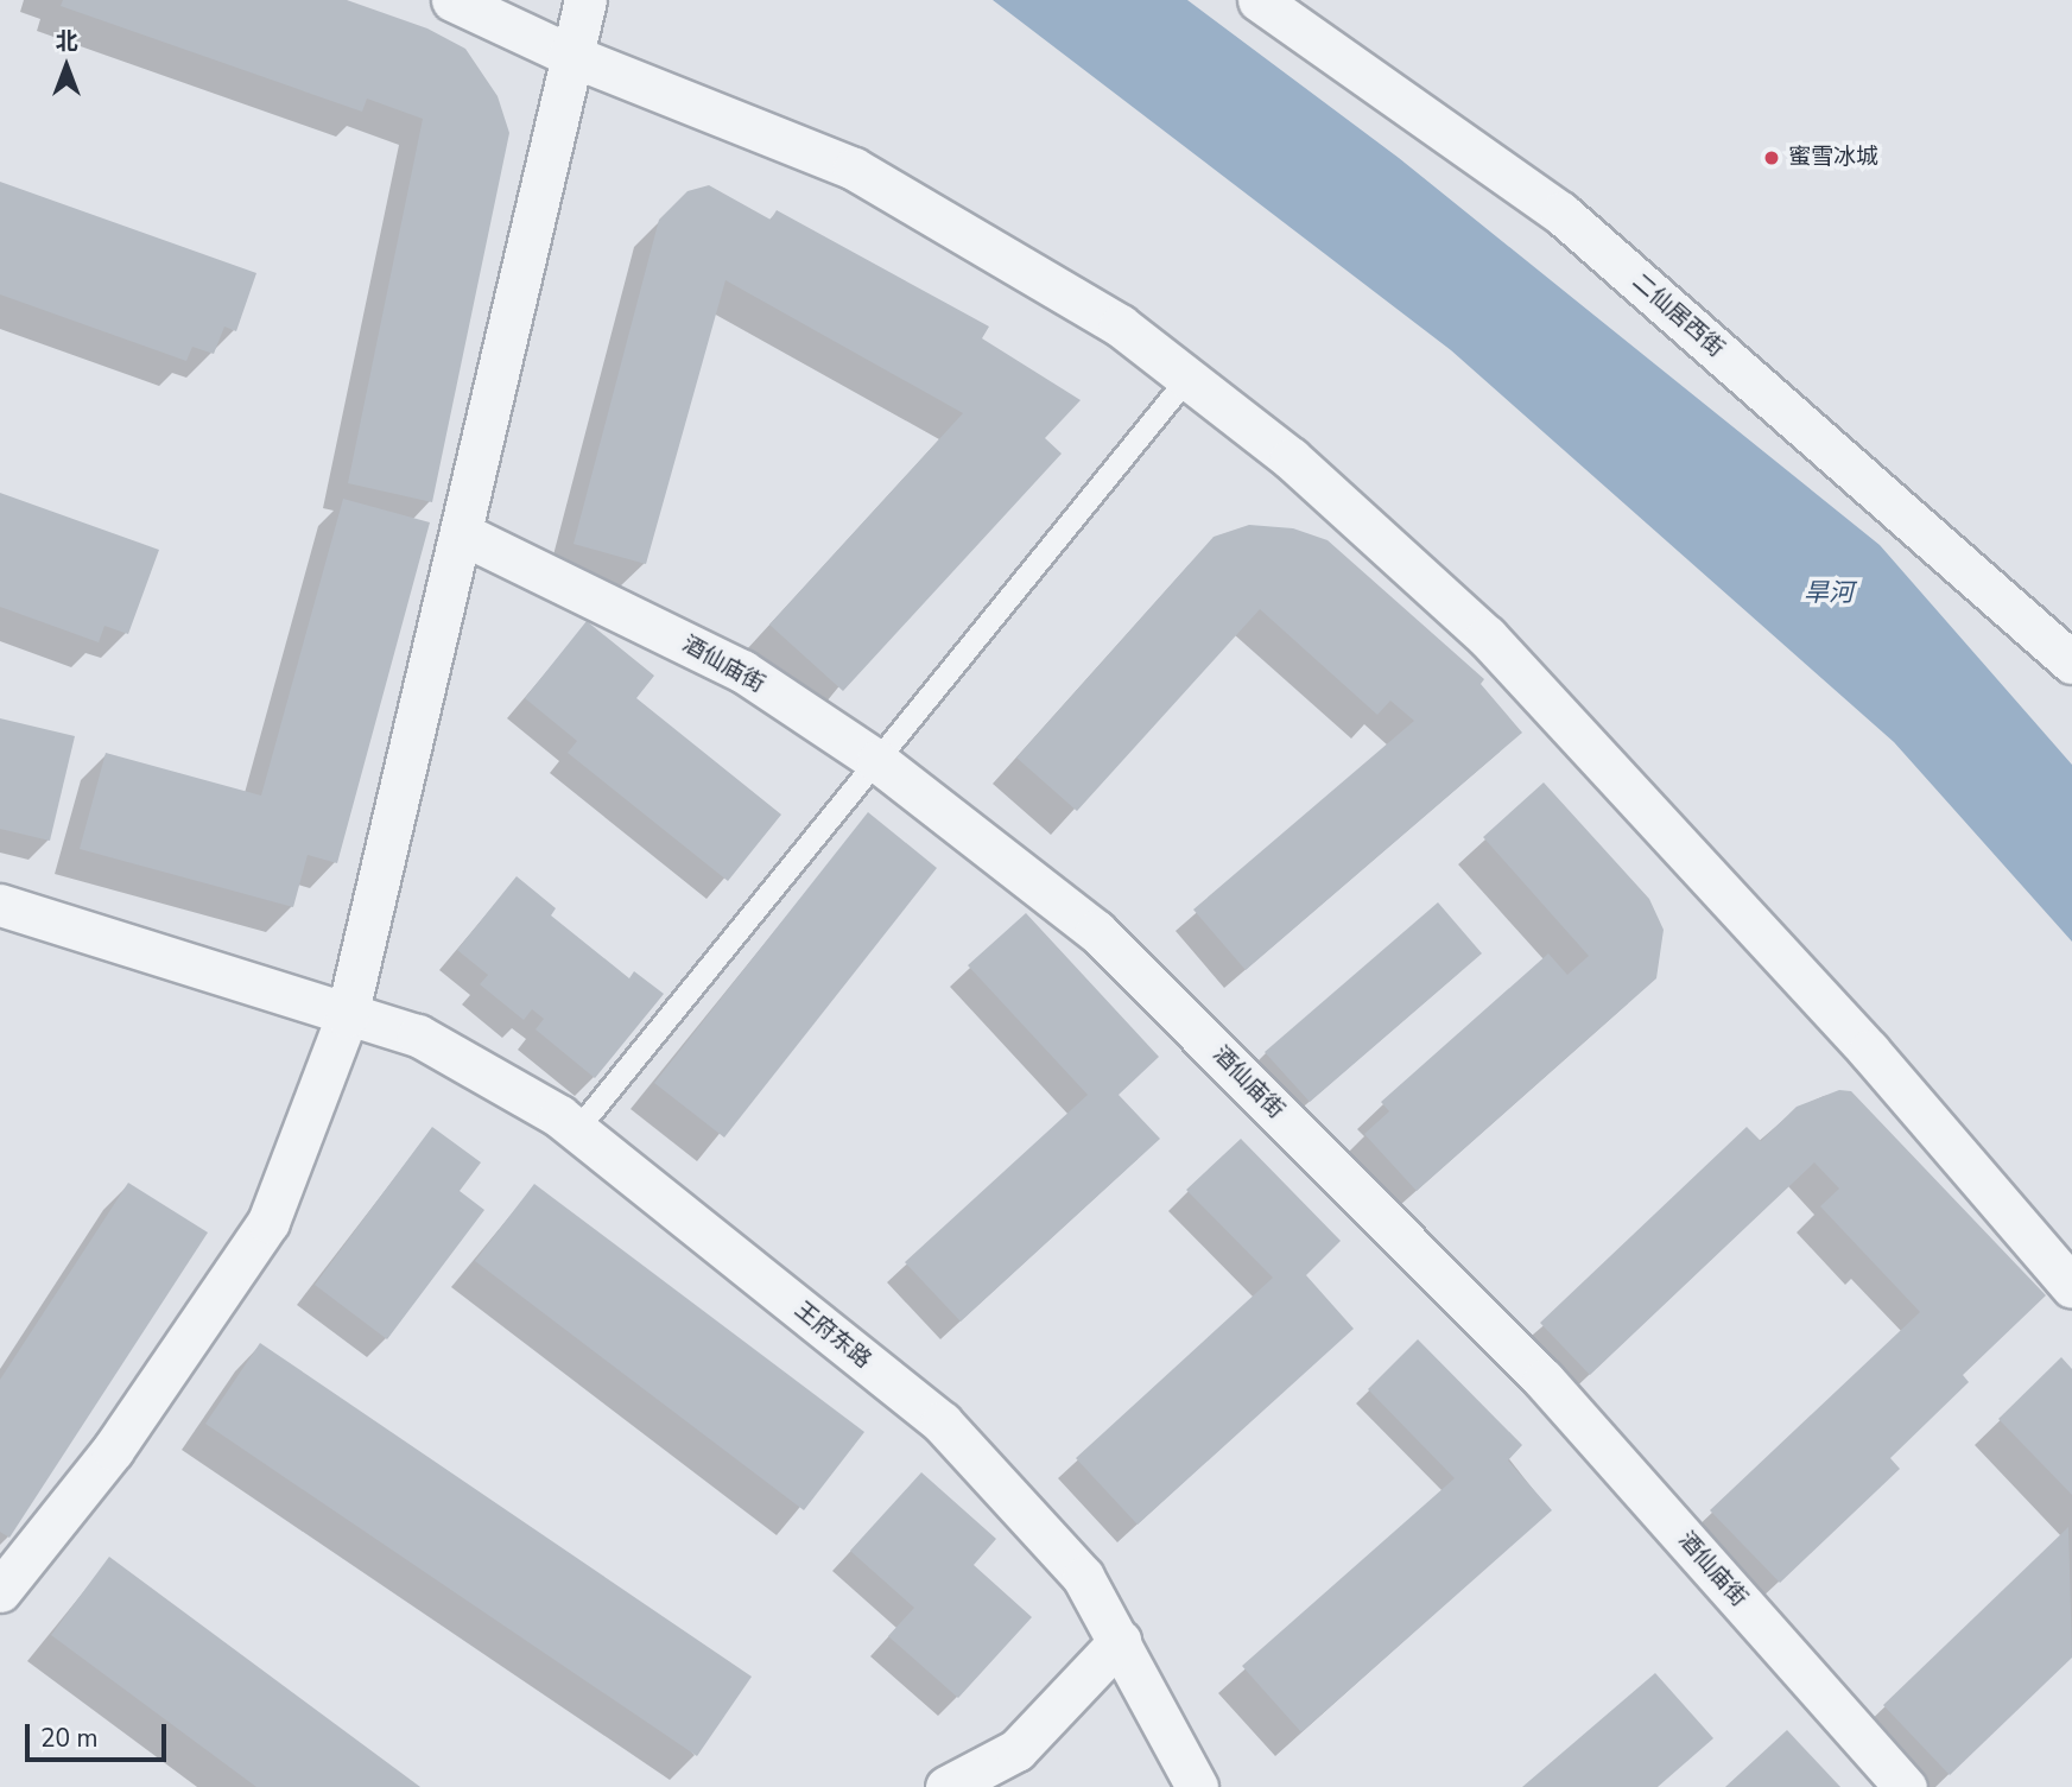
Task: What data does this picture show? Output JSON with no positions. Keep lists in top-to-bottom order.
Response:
{
  "streets": {
    "street": ["二仙居西街", "酒仙庙街", "王府东路"]
  },
  "water": ["旱河"],
  "places": ["蜜雪冰城"],
  "scale_bar": "20 m",
  "north": "top"
}
